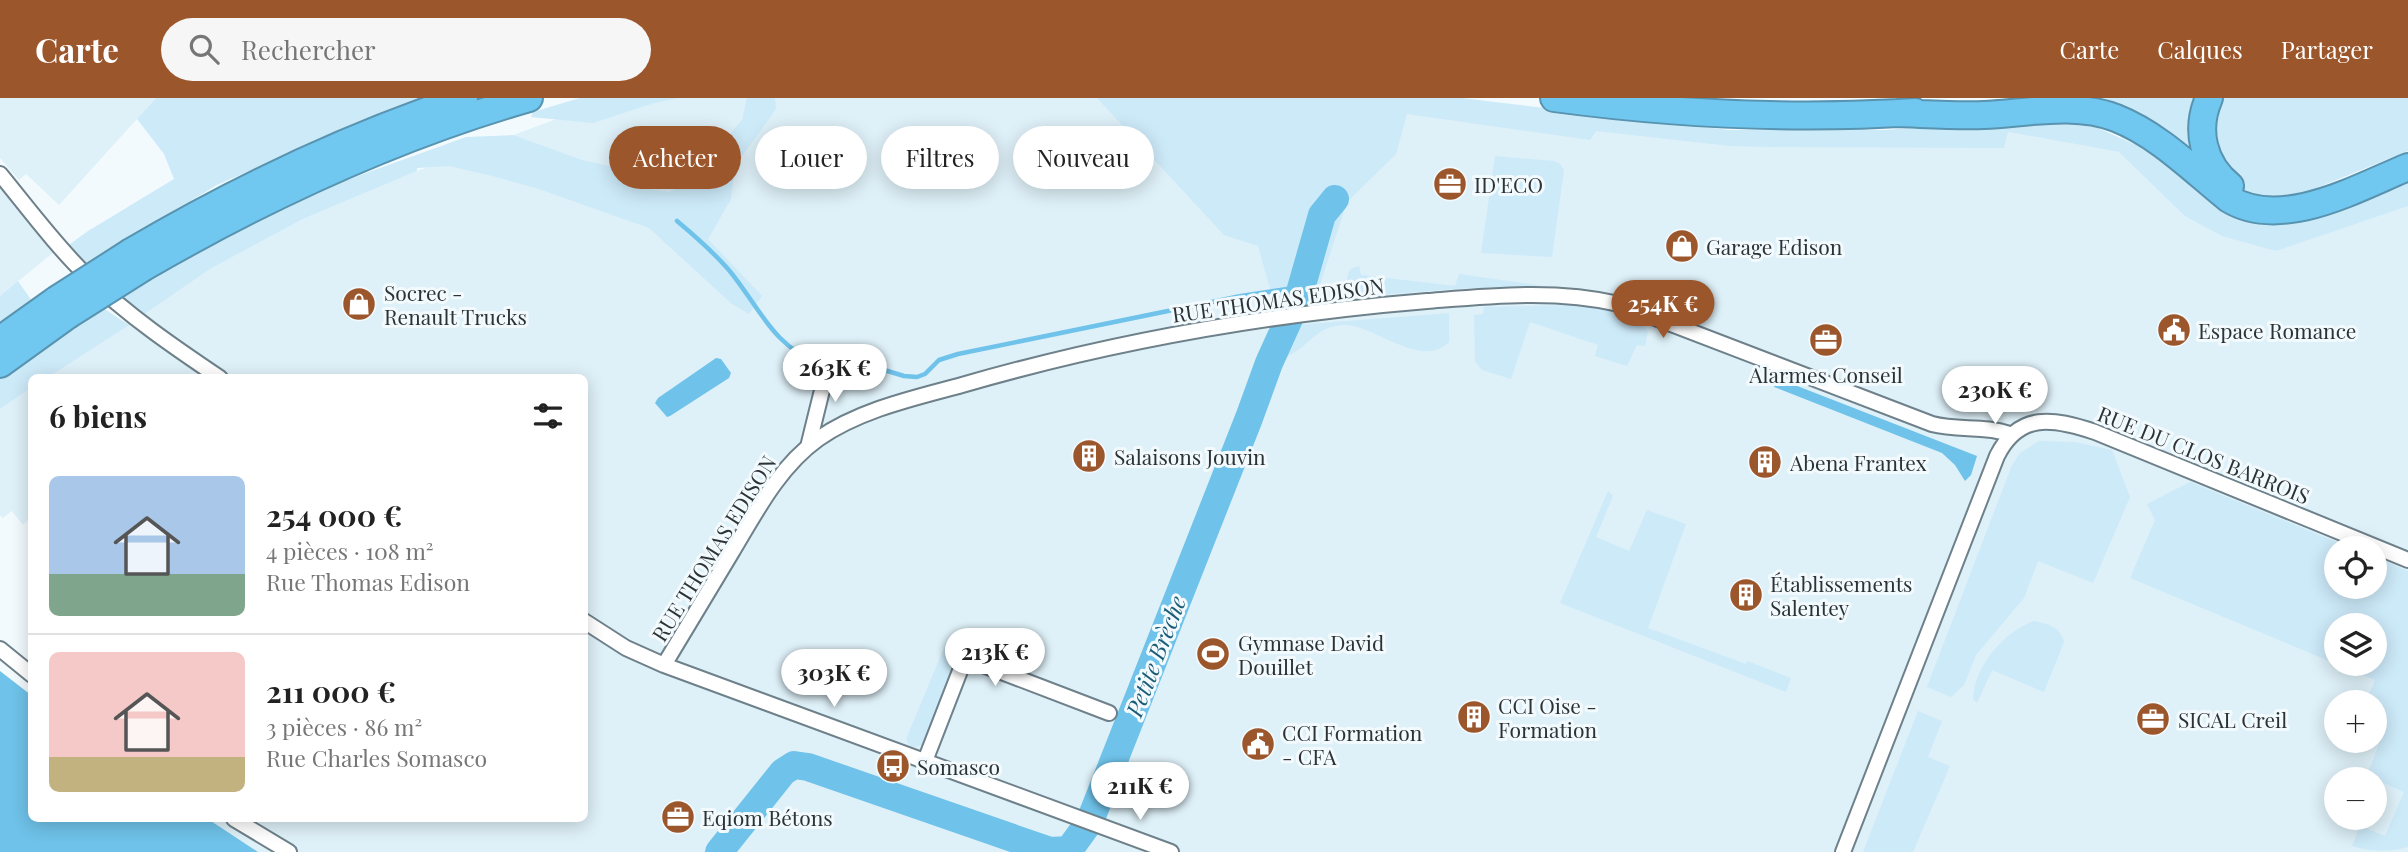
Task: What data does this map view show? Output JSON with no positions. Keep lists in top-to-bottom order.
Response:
{
  "streets": {
    "street": ["RUE THOMAS EDISON", "RUE DU CLOS BARROIS"]
  },
  "crossings": [
    ["RUE THOMAS EDISON", "RUE DU CLOS BARROIS"]
  ],
  "water": ["Petite Brèche"],
  "places": {
    "office": [
      "ID'ECO",
      "Alarmes Conseil",
      "SICAL Creil",
      "Eqiom Bétons"
    ],
    "shop": ["Garage Edison", "Socrec - Renault Trucks"],
    "public building": ["Espace Romance", "CCI Formation - CFA"],
    "building": [
      "Salaisons Jouvin",
      "Abena Frantex",
      "Établissements Salentey",
      "CCI Oise - Formation"
    ],
    "sports": ["Gymnase David Douillet"],
    "bus stop": ["Somasco"]
  },
  "page": {
    "header": "Carte",
    "search": "Rechercher",
    "nav": ["Carte", "Calques", "Partager"],
    "chip": [
      "Acheter",
      "Louer",
      "Filtres",
      "Nouveau"
    ],
    "price": [
      "254K €",
      "263K €",
      "230K €",
      "213K €",
      "303K €",
      "211K €"
    ],
    "heading": "6 biens",
    "list": [
      {
        "name": "254 000 €",
        "note": "4 pièces · 108 m² · Rue Thomas Edison"
      },
      {
        "name": "211 000 €",
        "note": "3 pièces · 86 m² · Rue Charles Somasco"
      }
    ],
    "map_buttons": ["+", "−"]
  }
}
